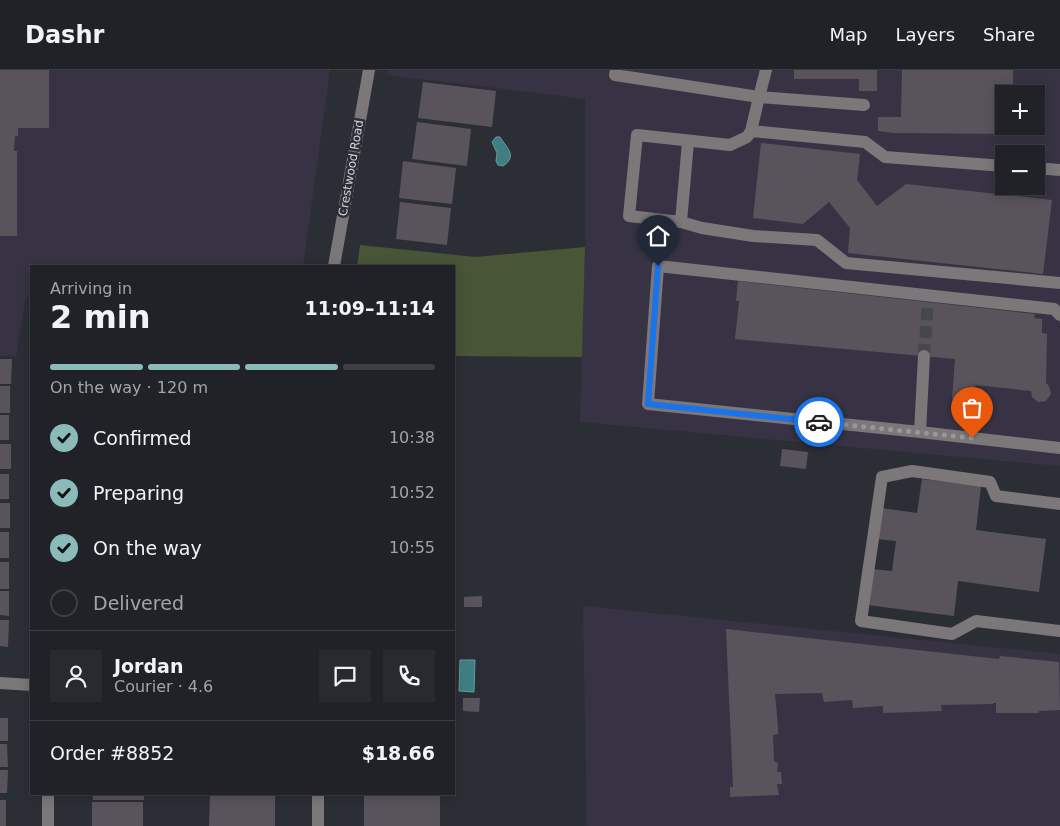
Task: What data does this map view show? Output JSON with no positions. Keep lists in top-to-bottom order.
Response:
{
  "streets": {
    "street": ["Crestwood Road"]
  },
  "page": {
    "header": "Dashr",
    "nav": ["Map", "Layers", "Share"],
    "map_buttons": ["+", "−"],
    "heading": ["2 min", "Arriving in", "11:09–11:14"],
    "panel": [
      "Jordan",
      "Courier · 4.6",
      "Order #8852",
      "$18.66"
    ],
    "bar": "On the way · 120 m",
    "list": [
      ["Confirmed", "10:38"],
      ["Preparing", "10:52"],
      ["On the way", "10:55"],
      "Delivered"
    ]
  }
}
